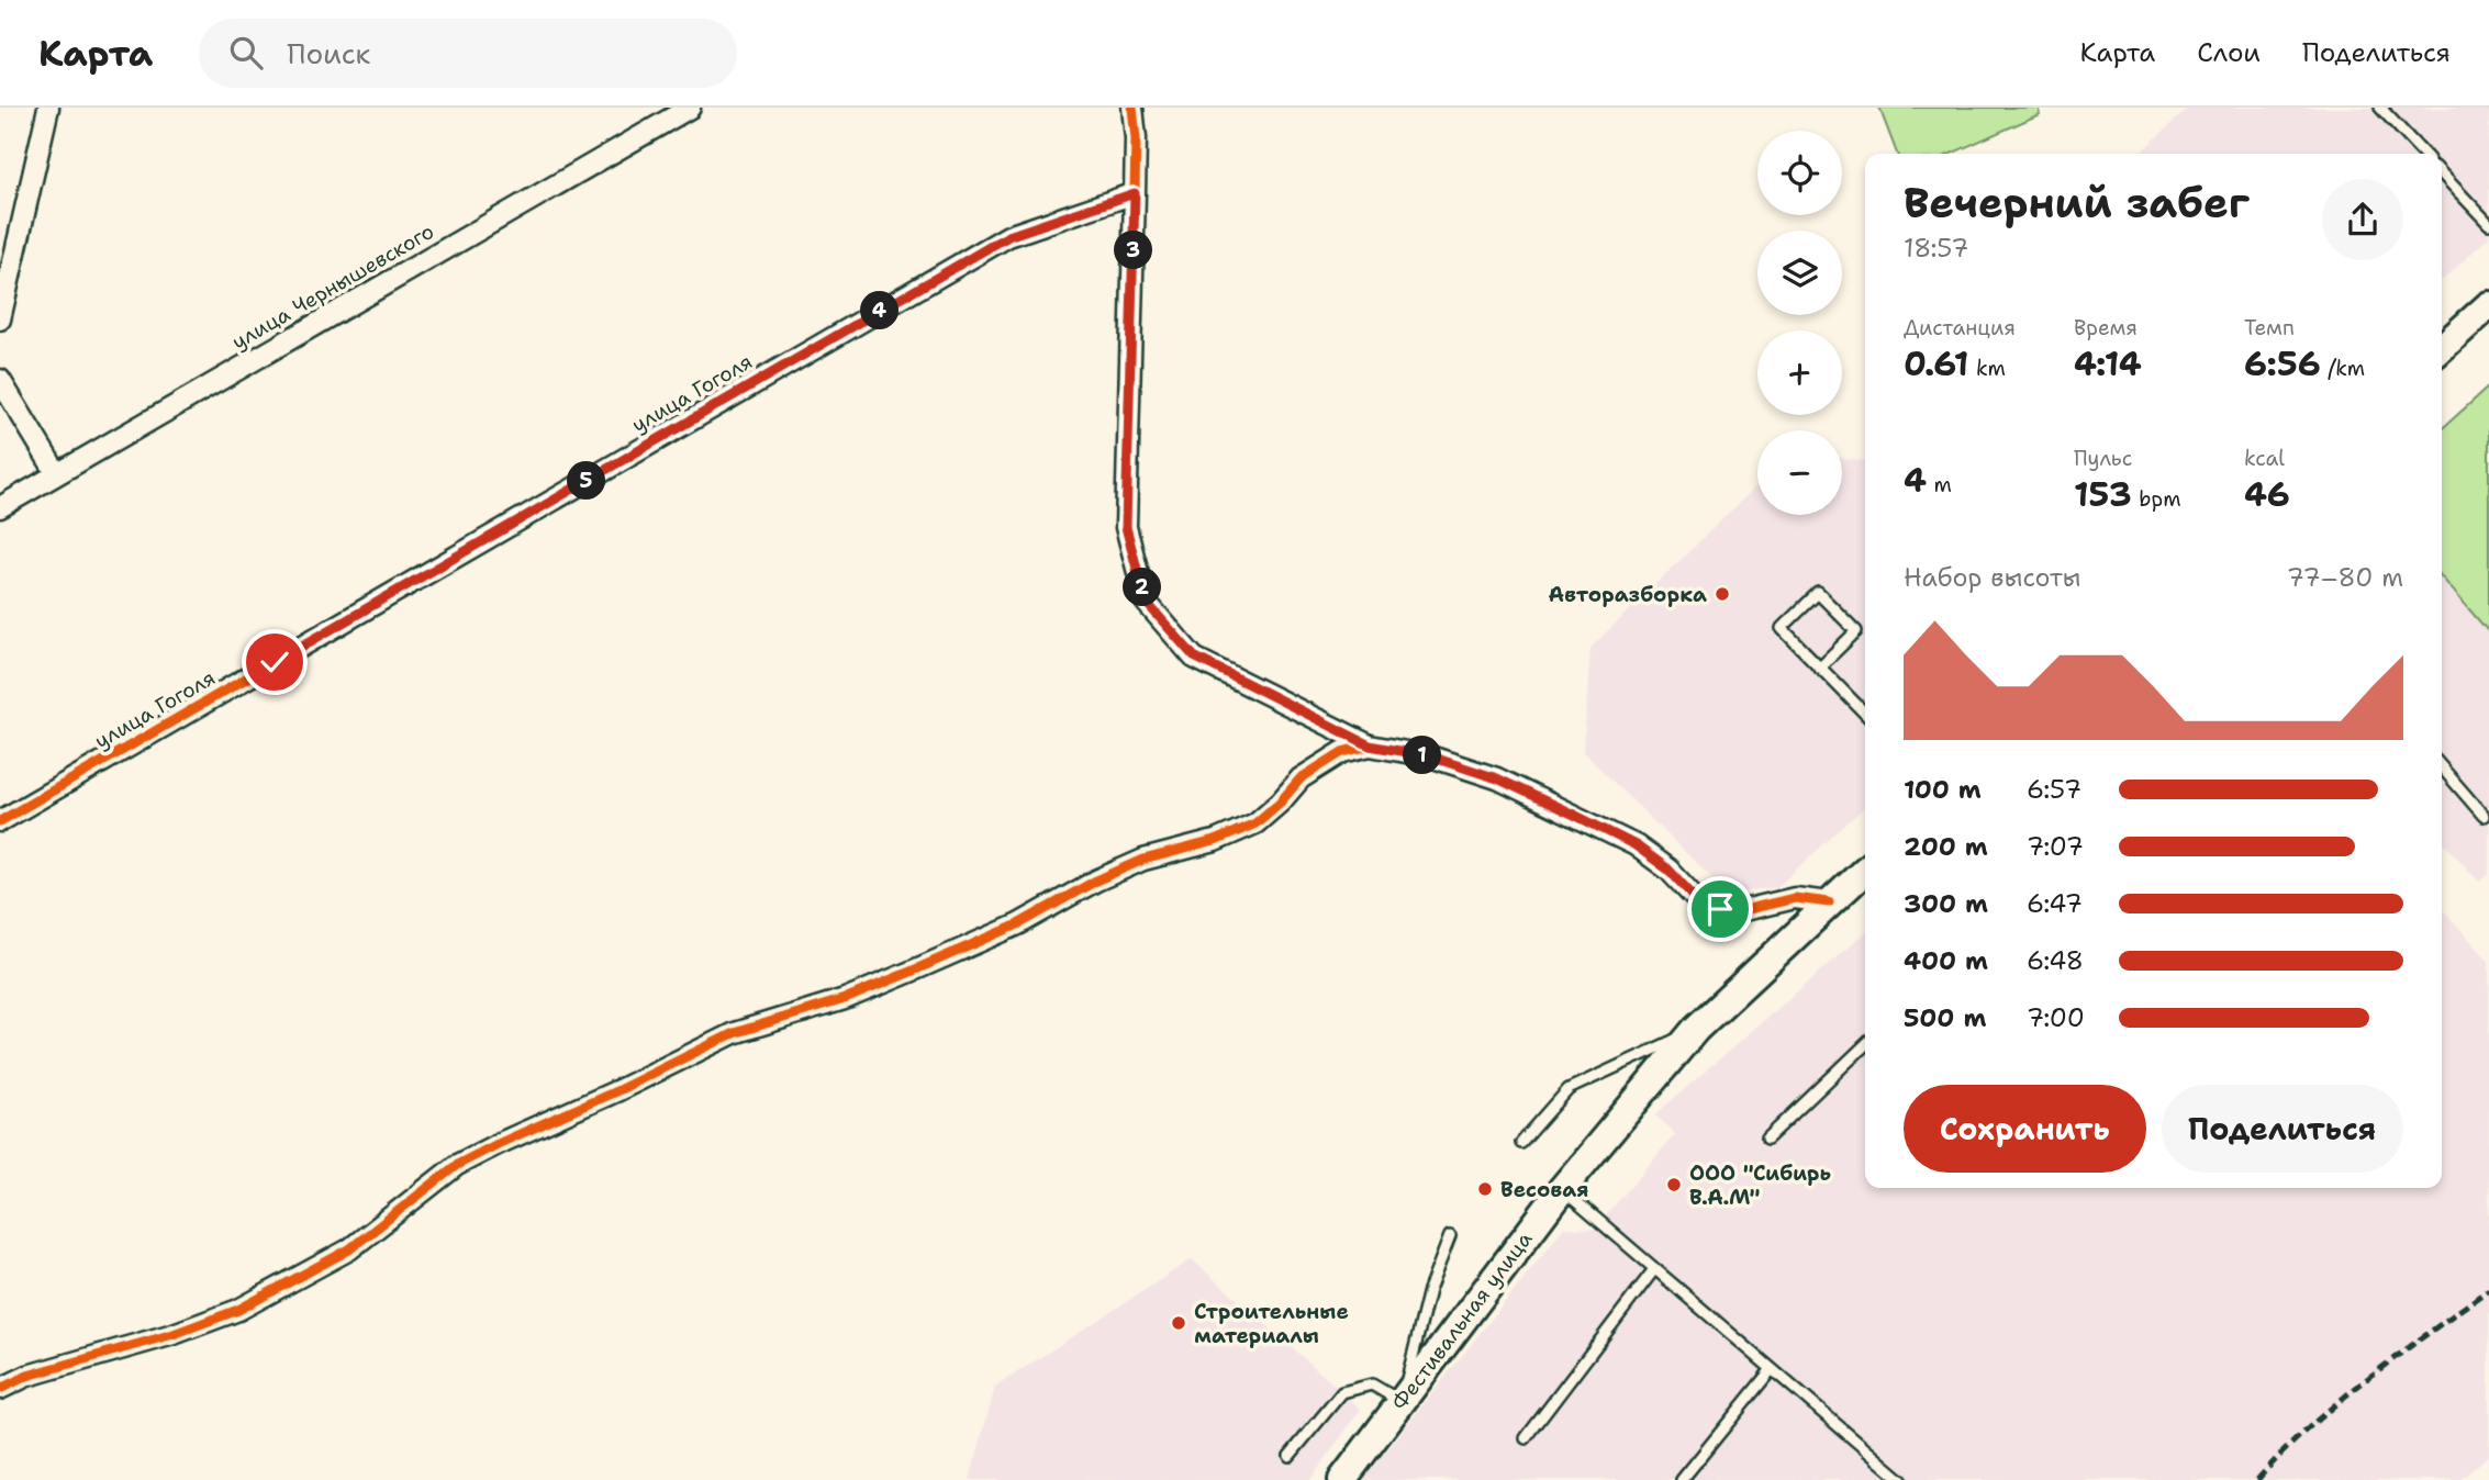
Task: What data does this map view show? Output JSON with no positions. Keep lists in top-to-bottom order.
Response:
{
  "streets": {
    "main road": ["Фестивальная улица"],
    "street": ["улица Чернышевского", "улица Гоголя"]
  },
  "places": [
    "Авторазборка",
    "ООО \"Сибирь В.А.М\"",
    "Весовая",
    "Строительные материалы"
  ],
  "page": {
    "header": "Карта",
    "search": "Поиск",
    "nav": ["Карта", "Слои", "Поделиться"],
    "map_buttons": ["+", "−"],
    "heading": ["Вечерний забег", "18:57"],
    "pins": [
      "3",
      "4",
      "5",
      "2",
      "1"
    ],
    "stats": [
      ["Дистанция", "0.61 km"],
      ["Время", "4:14"],
      ["Темп", "6:56 /km"],
      ["4 m"],
      ["Пульс", "153 bpm"],
      ["kcal", "46"]
    ],
    "chart": ["Набор высоты", "77–80 m"],
    "list": [
      {
        "name": "100 m",
        "note": "6:57"
      },
      {
        "name": "200 m",
        "note": "7:07"
      },
      {
        "name": "300 m",
        "note": "6:47"
      },
      {
        "name": "400 m",
        "note": "6:48"
      },
      {
        "name": "500 m",
        "note": "7:00"
      }
    ],
    "buttons": ["Сохранить", "Поделиться"]
  }
}
